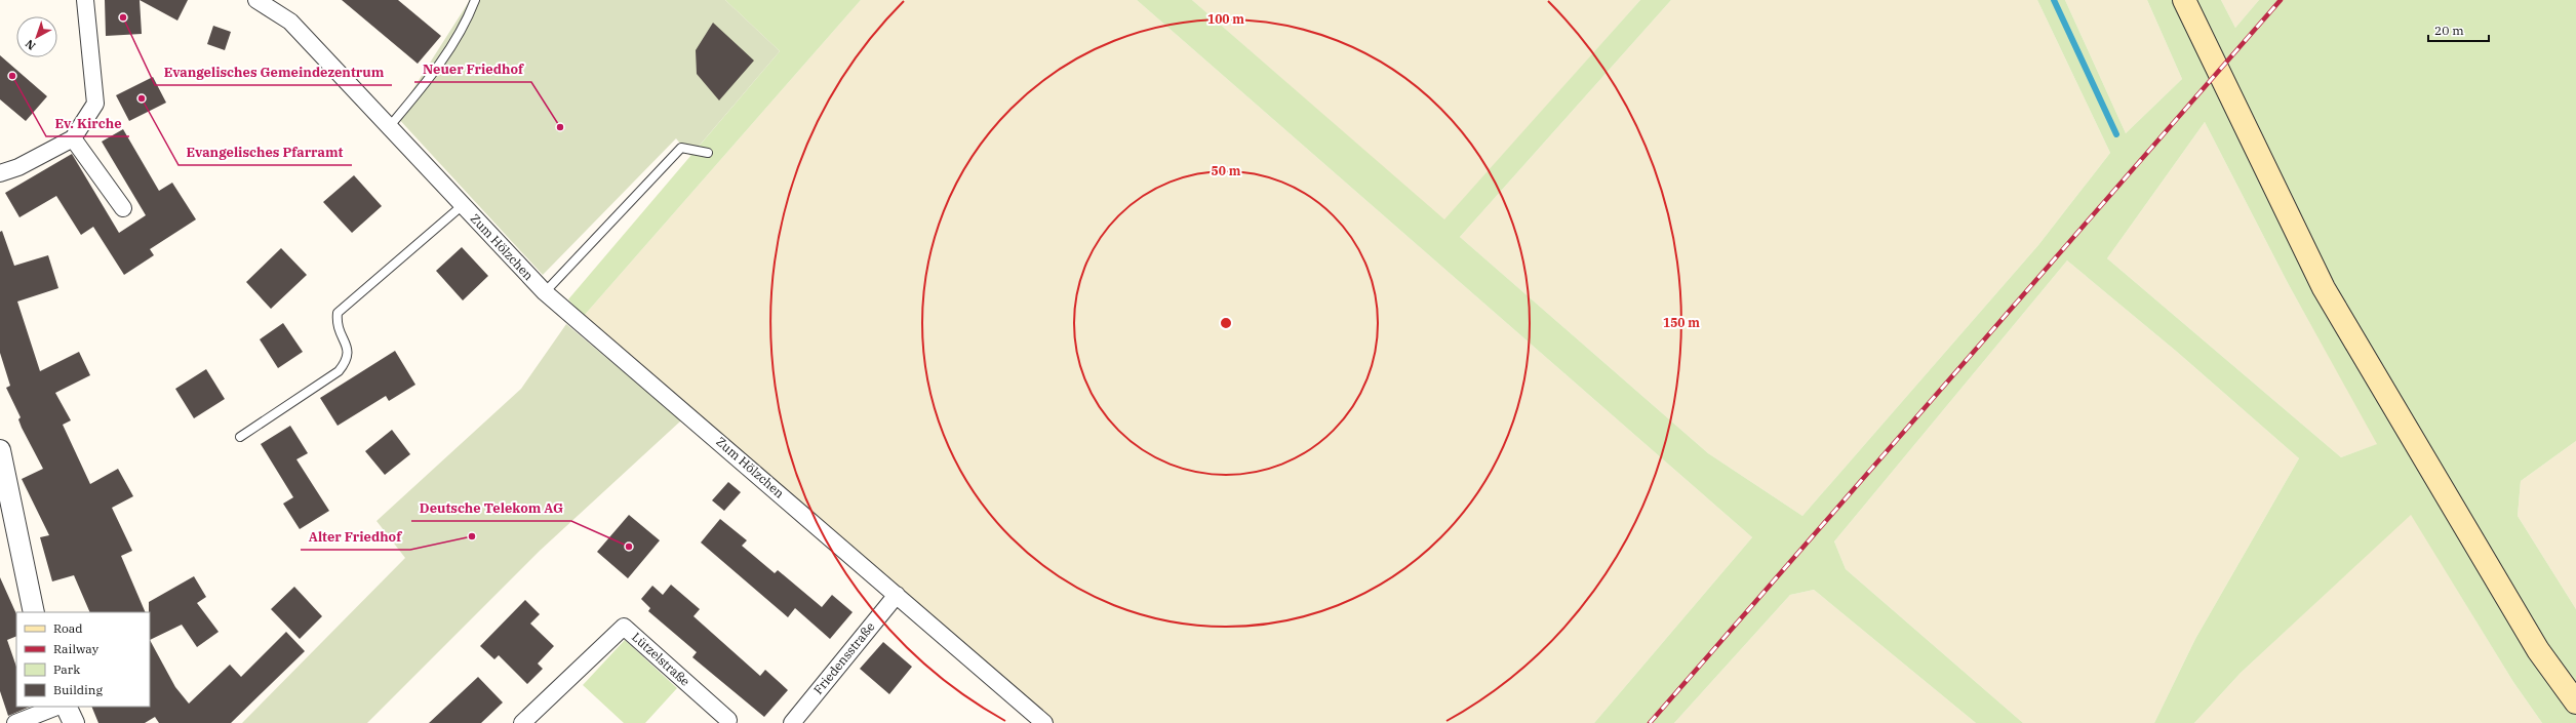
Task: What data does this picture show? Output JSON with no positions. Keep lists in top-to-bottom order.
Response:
{
  "streets": {
    "street": ["Zum Hölzchen", "Friedensstraße", "Lützelstraße"]
  },
  "crossings": [
    ["Zum Hölzchen", "Friedensstraße"]
  ],
  "places": [
    "Evangelisches Gemeindezentrum",
    "Ev. Kirche",
    "Evangelisches Pfarramt",
    "Neuer Friedhof",
    "Alter Friedhof",
    "Deutsche Telekom AG"
  ],
  "legend": [
    "Road",
    "Railway",
    "Park",
    "Building"
  ],
  "scale_bar": "20 m",
  "north": "bottom left",
  "rings": ["100 m", "50 m", "150 m"]
}
